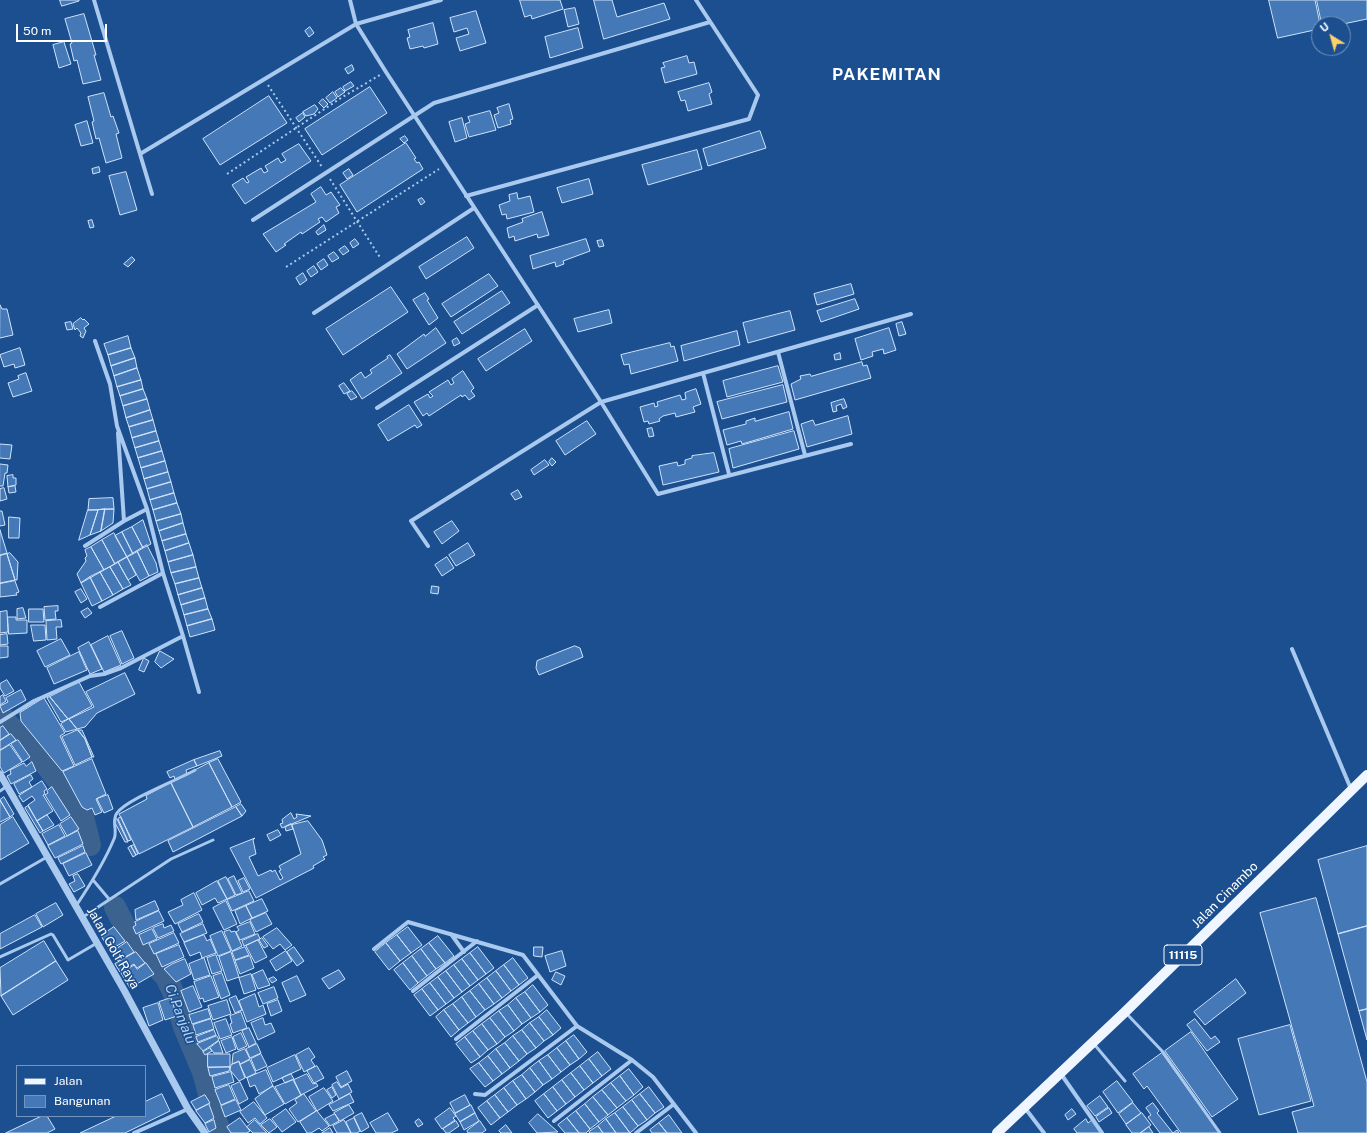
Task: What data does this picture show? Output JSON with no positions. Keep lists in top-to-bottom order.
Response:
{
  "streets": {
    "main road": ["Jalan Cinambo", "11115"],
    "street": ["Jalan Golf Raya"]
  },
  "districts": ["PAKEMITAN"],
  "water": ["Ci Panjalu"],
  "legend": ["Jalan", "Bangunan"],
  "scale_bar": "50 m",
  "north": "top left"
}
